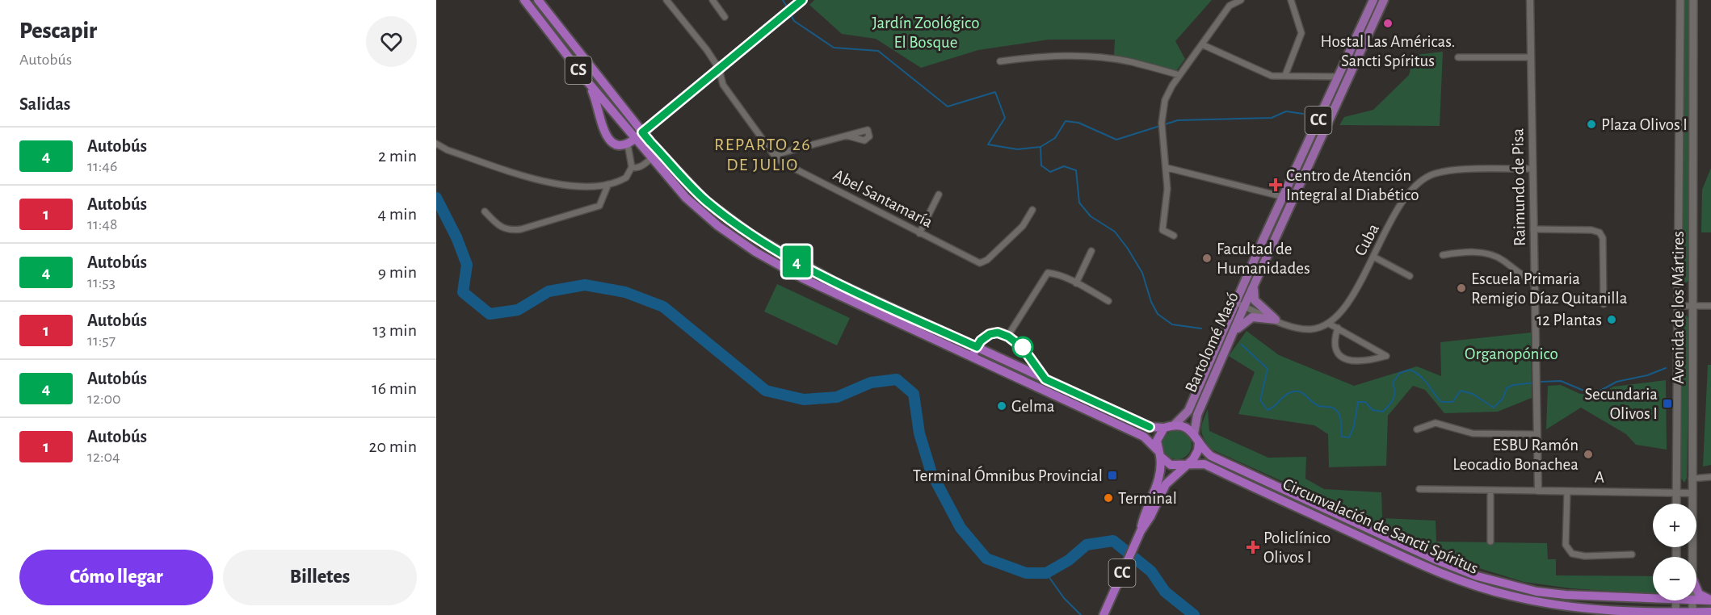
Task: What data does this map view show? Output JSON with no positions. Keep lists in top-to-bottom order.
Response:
{
  "streets": {
    "highway": ["CS", "CC", "Circunvalación de Sancti Spíritus"],
    "main road": ["Avenida de los Mártires", "Bartolomé Masó"],
    "street": [
      "Raimundo de Pisa",
      "Abel Santamaría",
      "Cuba",
      "A"
    ]
  },
  "crossings": [
    ["CS", "CC"],
    ["CS", "Bartolomé Masó"],
    ["CS", "Circunvalación de Sancti Spíritus"],
    ["CC", "Bartolomé Masó"],
    ["CC", "Circunvalación de Sancti Spíritus"],
    ["Raimundo de Pisa", "Cuba"],
    ["Raimundo de Pisa", "A"],
    ["Avenida de los Mártires", "A"],
    ["Avenida de los Mártires", "Circunvalación de Sancti Spíritus"],
    ["Bartolomé Masó", "Circunvalación de Sancti Spíritus"]
  ],
  "districts": ["REPARTO 26 DE JULIO"],
  "parks": ["Jardín Zoológico El Bosque", "Organopónico"],
  "places": {
    "other": [
      "Hostal Las Américas. Sancti Spíritus",
      "Plaza Olivos I",
      "Facultad de Humanidades",
      "Escuela Primaria Remigio Díaz Quitanilla",
      "12 Plantas",
      "Gelma",
      "ESBU Ramón Leocadio Bonachea",
      "Terminal"
    ],
    "health": ["Centro de Atención Integral al Diabético", "Policlínico Olivos I"],
    "transit": ["Secundaria Olivos I", "Terminal Ómnibus Provincial"]
  },
  "lines": ["bus line 4"],
  "page": {
    "heading": [
      ["Pescapir", "Autobús"],
      "Salidas"
    ],
    "on_map": "4",
    "list": [
      {
        "mark": "4",
        "name": "Autobús",
        "note": "11:46",
        "value": "2 min"
      },
      {
        "mark": "1",
        "name": "Autobús",
        "note": "11:48",
        "value": "4 min"
      },
      {
        "mark": "4",
        "name": "Autobús",
        "note": "11:53",
        "value": "9 min"
      },
      {
        "mark": "1",
        "name": "Autobús",
        "note": "11:57",
        "value": "13 min"
      },
      {
        "mark": "4",
        "name": "Autobús",
        "note": "12:00",
        "value": "16 min"
      },
      {
        "mark": "1",
        "name": "Autobús",
        "note": "12:04",
        "value": "20 min"
      }
    ],
    "map_buttons": ["+", "−"],
    "buttons": ["Cómo llegar", "Billetes"]
  }
}
